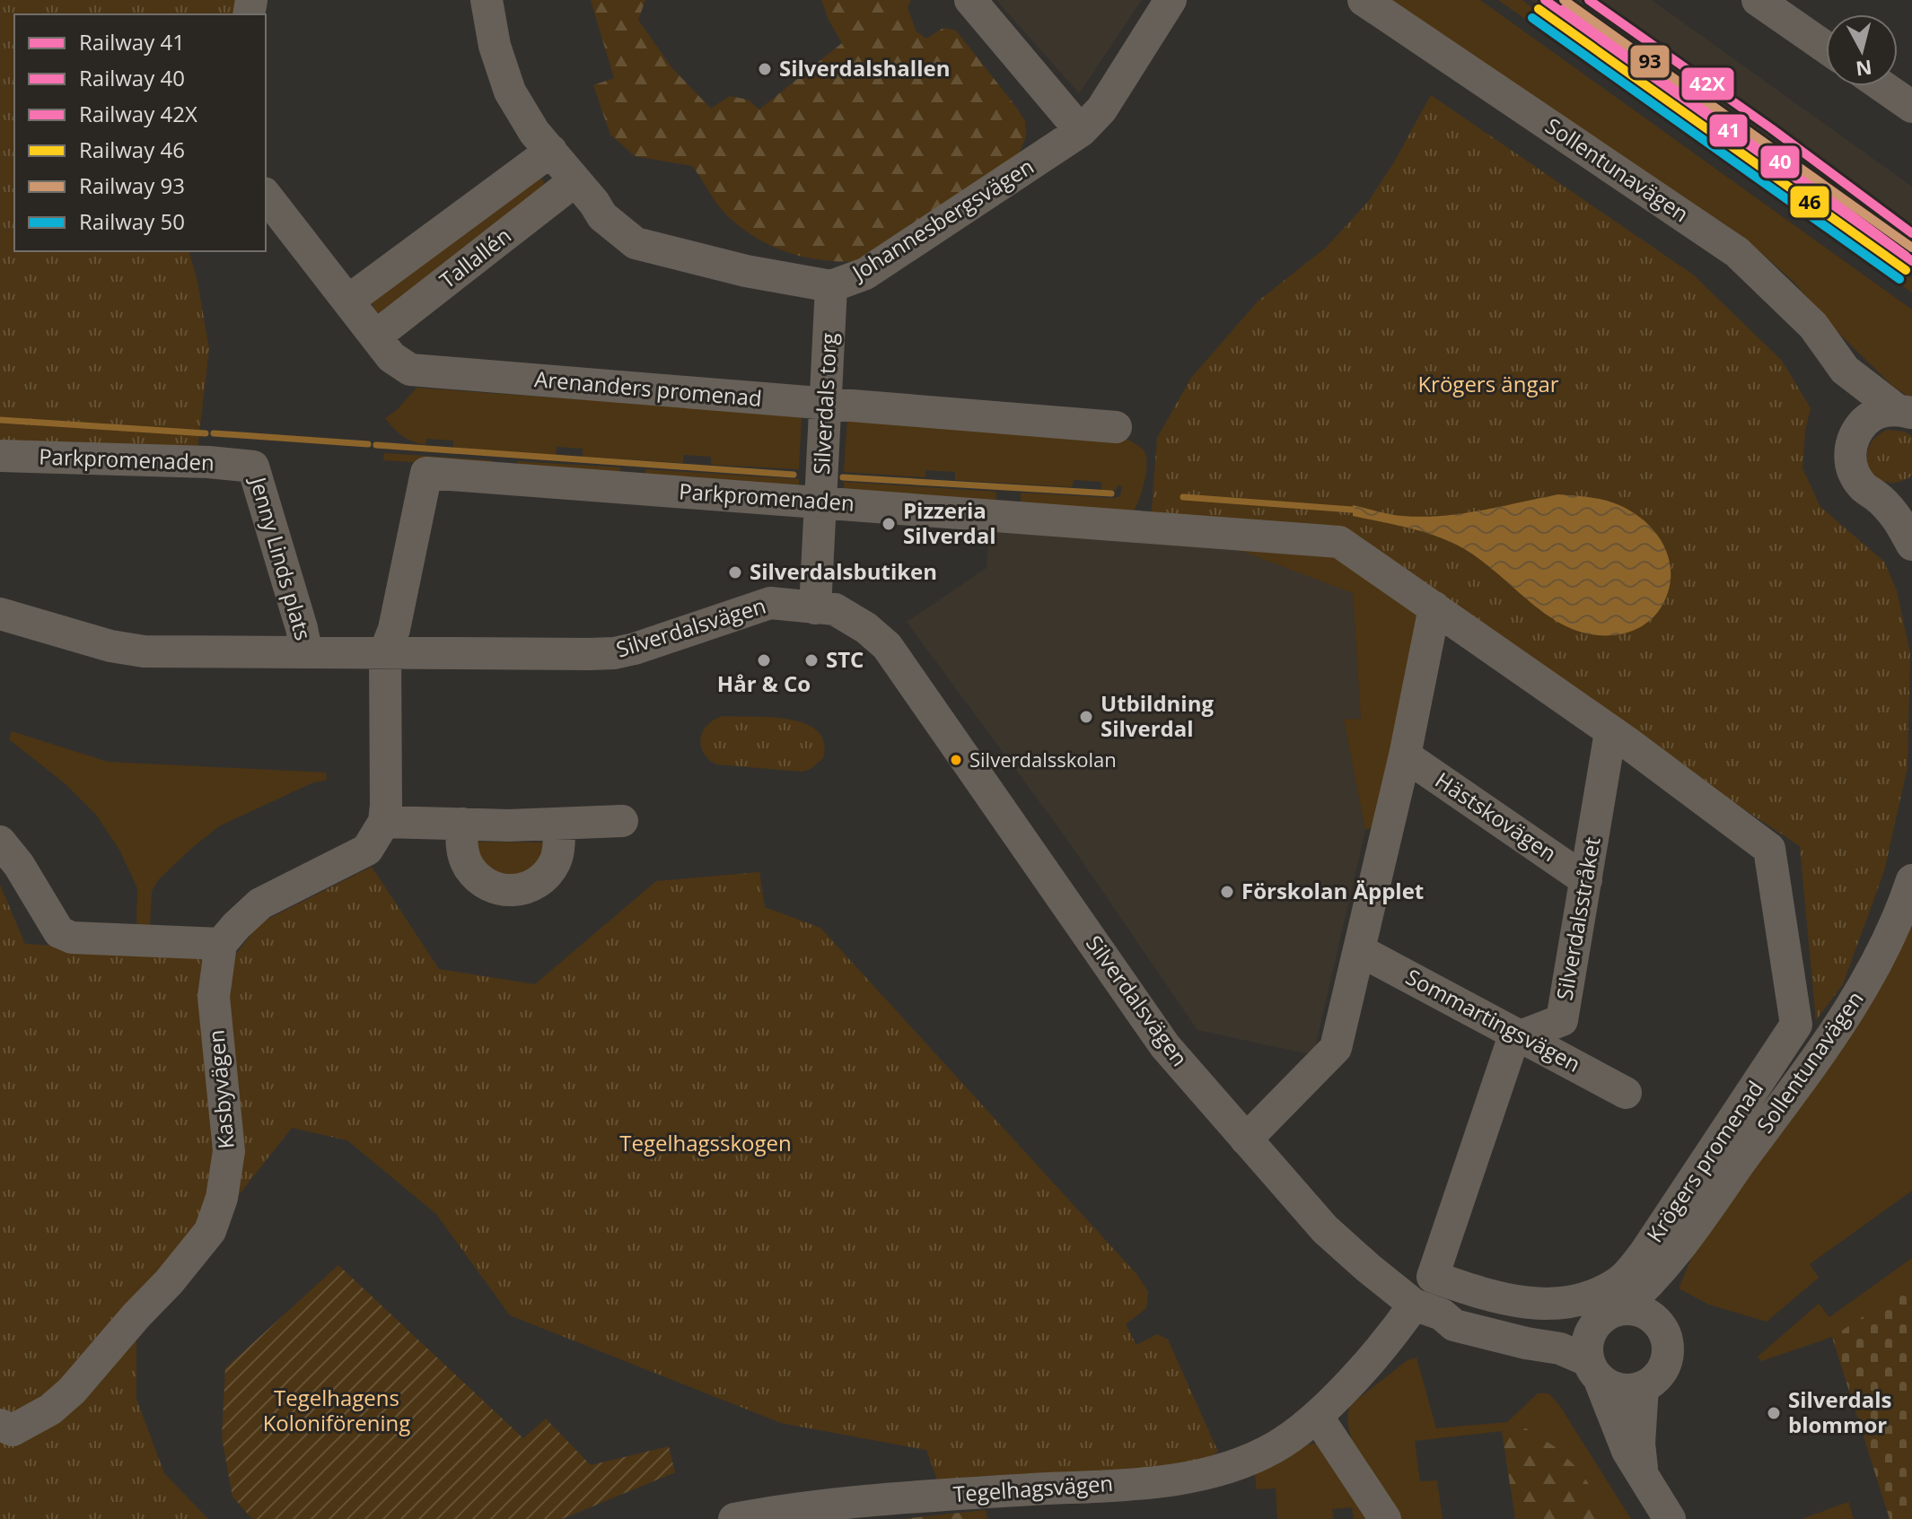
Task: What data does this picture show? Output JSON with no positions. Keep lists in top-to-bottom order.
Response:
{
  "streets": {
    "street": [
      "Sollentunavägen",
      "Johannesbergsvägen",
      "Tallallén",
      "Arenanders promenad",
      "Silverdals torg",
      "Parkpromenaden",
      "Jenny Linds plats",
      "Silverdalsvägen",
      "Hästskovägen",
      "Silverdalsstråket",
      "Sommartingsvägen",
      "Kasbyvägen",
      "Krögers promenad",
      "Tegelhagsvägen"
    ]
  },
  "crossings": [
    ["Sollentunavägen", "Silverdalsvägen"],
    ["Johannesbergsvägen", "Tallallén"],
    ["Johannesbergsvägen", "Silverdals torg"],
    ["Tallallén", "Arenanders promenad"],
    ["Arenanders promenad", "Silverdals torg"],
    ["Silverdals torg", "Parkpromenaden"],
    ["Silverdals torg", "Silverdalsvägen"],
    ["Parkpromenaden", "Jenny Linds plats"],
    ["Parkpromenaden", "Silverdalsvägen"],
    ["Parkpromenaden", "Silverdalsstråket"],
    ["Parkpromenaden", "Krögers promenad"],
    ["Jenny Linds plats", "Silverdalsvägen"],
    ["Silverdalsvägen", "Tegelhagsvägen"],
    ["Hästskovägen", "Silverdalsstråket"],
    ["Silverdalsstråket", "Sommartingsvägen"],
    ["Silverdalsstråket", "Krögers promenad"],
    ["Sommartingsvägen", "Krögers promenad"]
  ],
  "parks": ["Krögers ängar", "Tegelhagsskogen", "Tegelhagens Koloniförening"],
  "places": [
    "Silverdalshallen",
    "Pizzeria Silverdal",
    "Silverdalsbutiken",
    "Hår & Co",
    "STC",
    "Utbildning Silverdal",
    "Silverdalsskolan",
    "Förskolan Äpplet",
    "Silverdals blommor"
  ],
  "lines": [
    "rail line 41",
    "rail line 42X",
    "rail line 93",
    "rail line 40",
    "rail line 46",
    "rail line 50"
  ],
  "legend": [
    "Railway 41",
    "Railway 40",
    "Railway 42X",
    "Railway 46",
    "Railway 93",
    "Railway 50"
  ],
  "north": "bottom"
}
